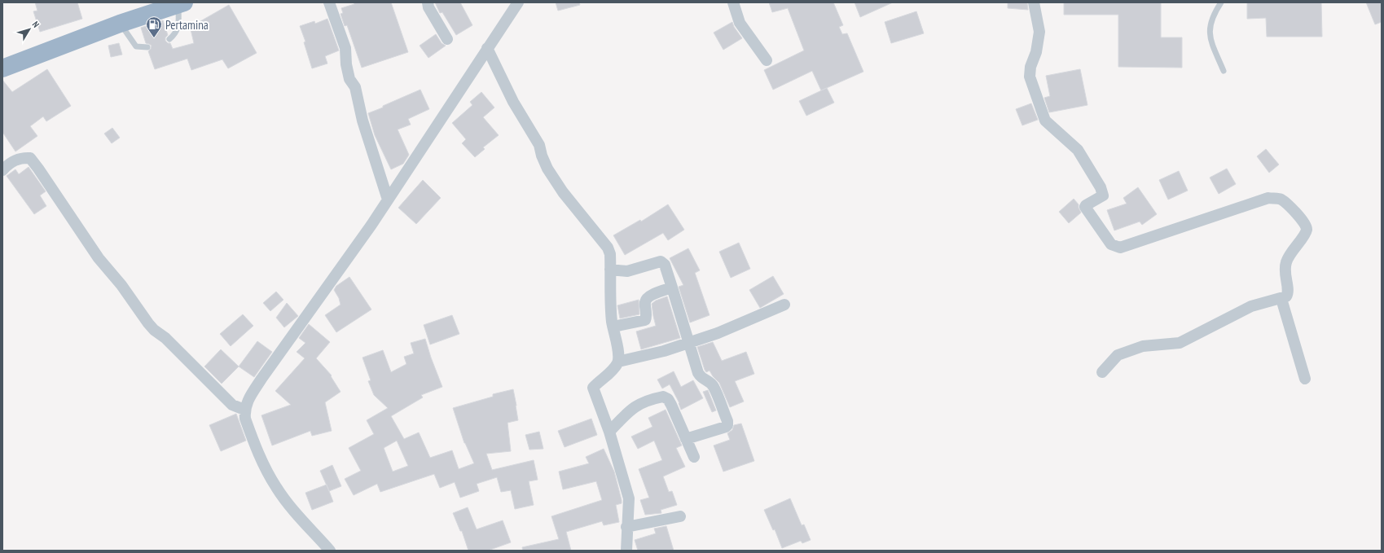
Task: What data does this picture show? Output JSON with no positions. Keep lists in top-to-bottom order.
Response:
{
  "places": {
    "fuel station": ["Pertamina"]
  },
  "north": "top right"
}
